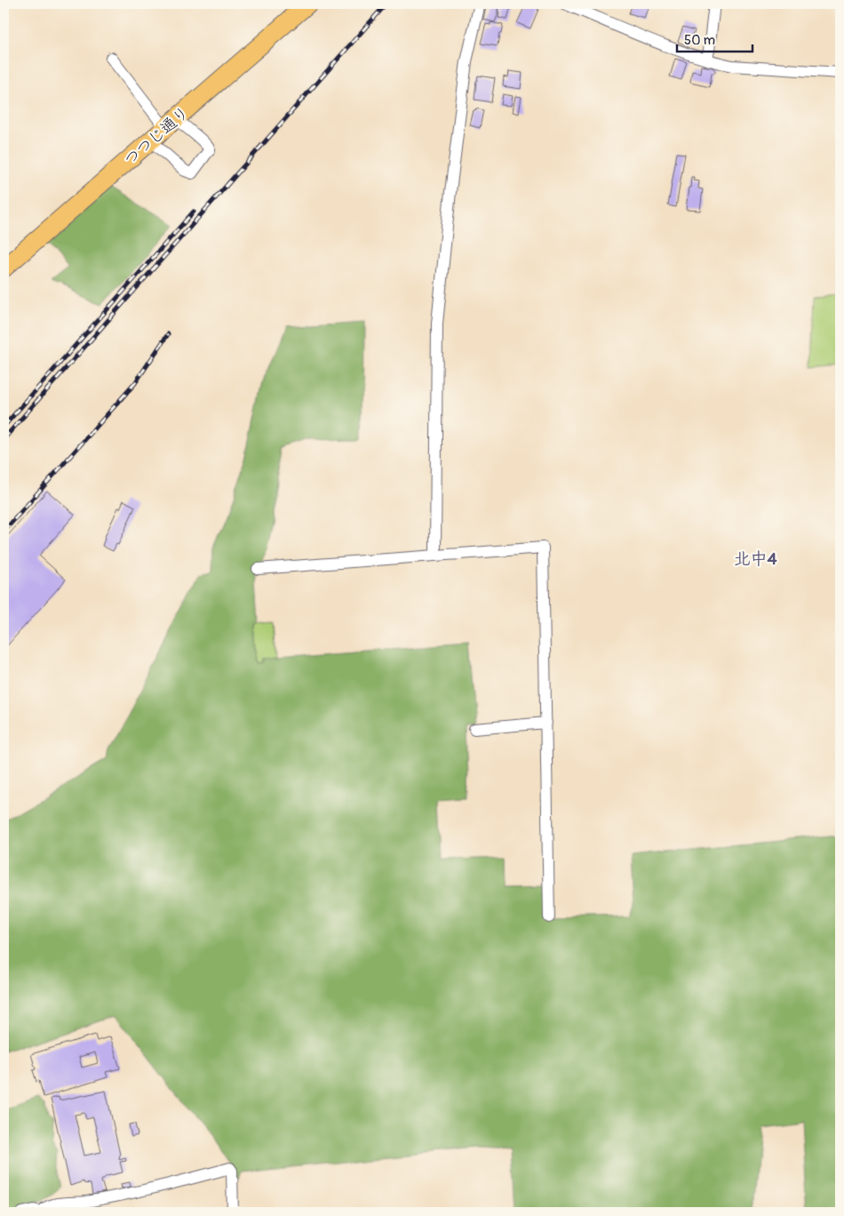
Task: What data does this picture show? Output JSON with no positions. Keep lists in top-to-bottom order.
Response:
{
  "streets": {
    "main road": ["つつじ通り"]
  },
  "districts": ["北中4"],
  "scale_bar": "50 m"
}
